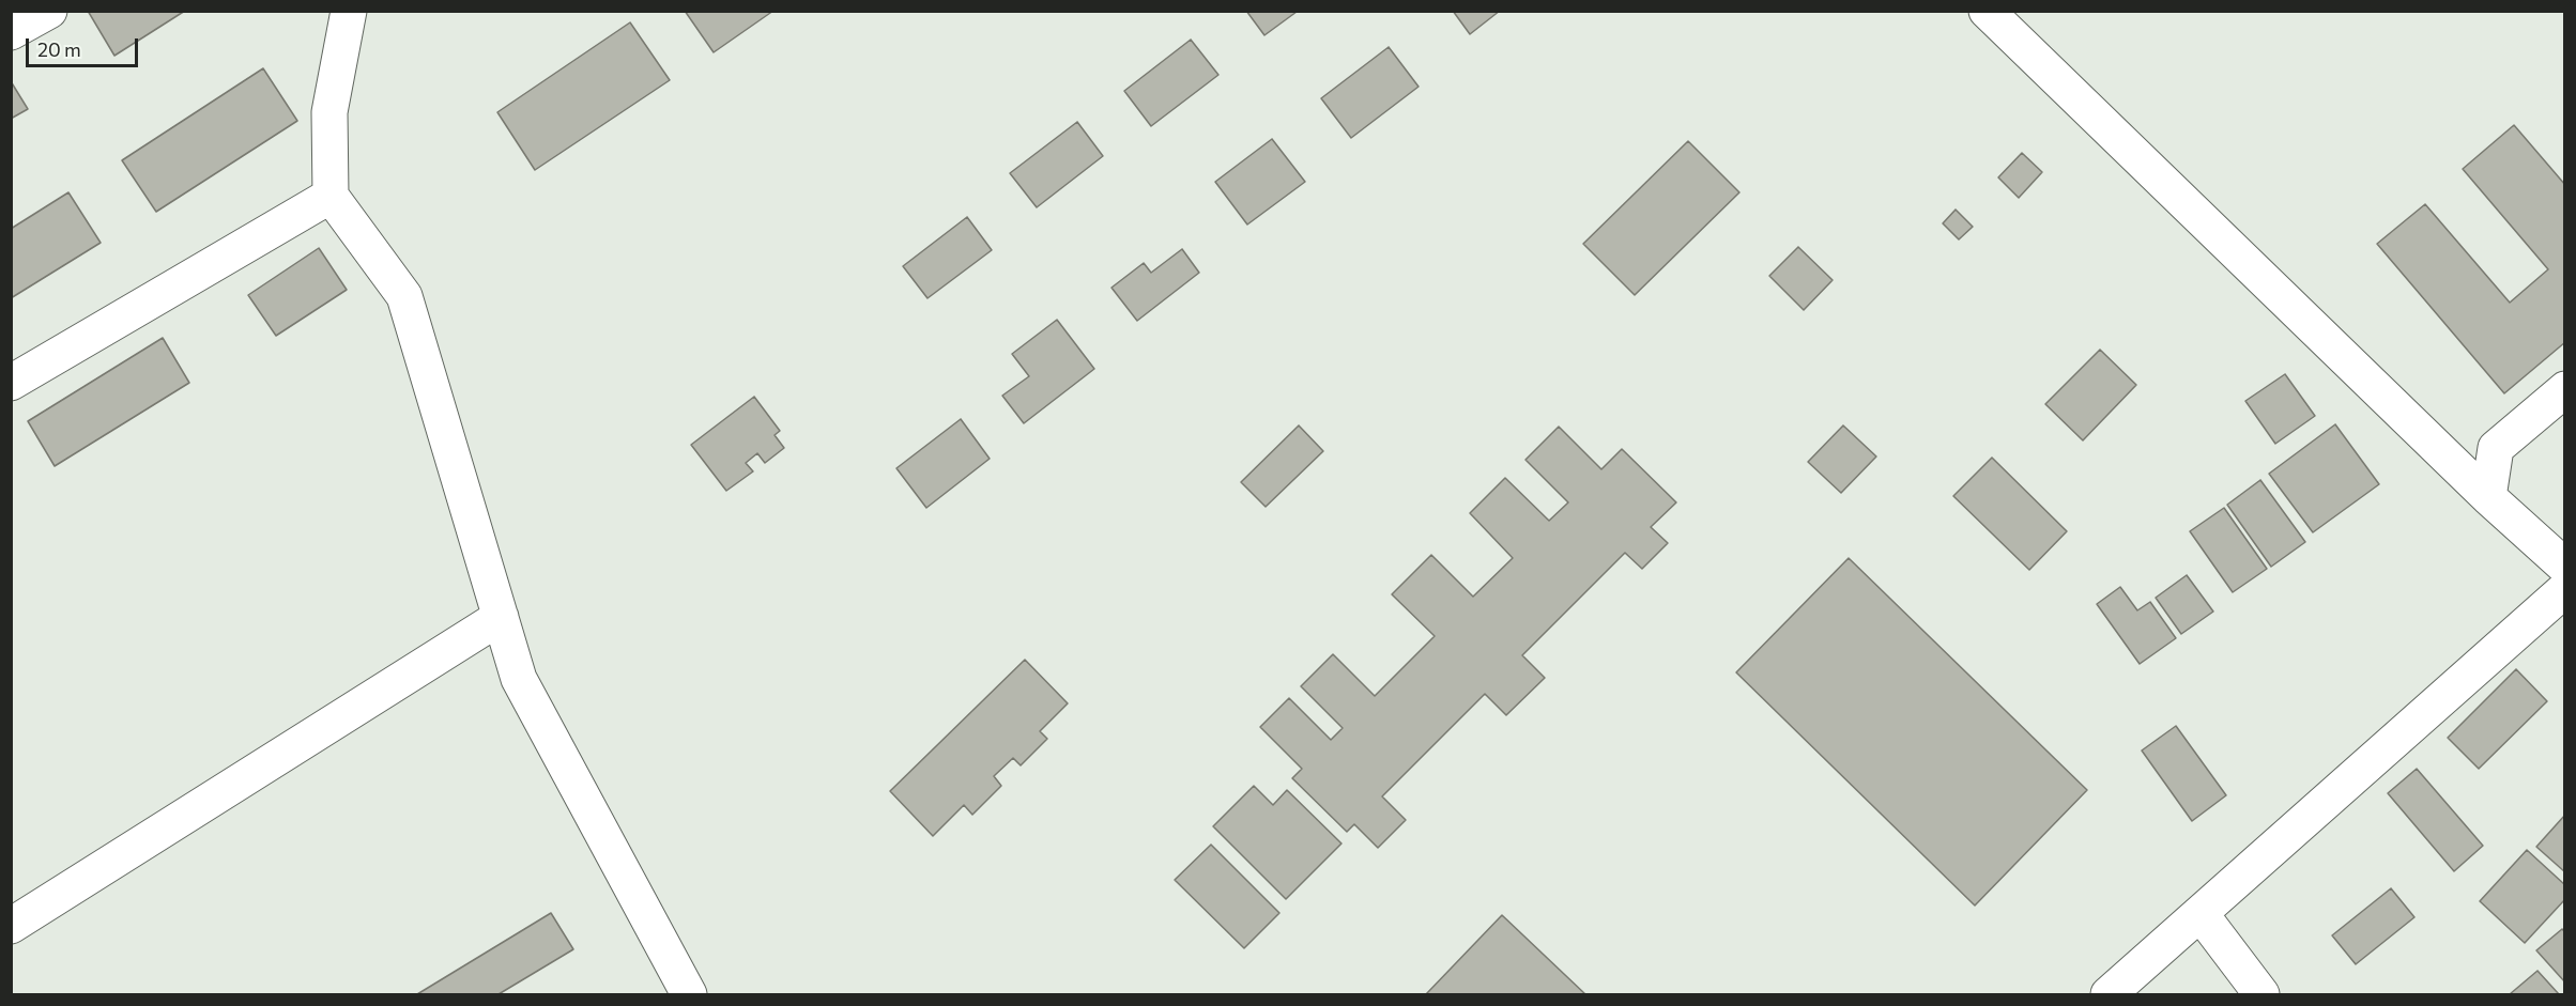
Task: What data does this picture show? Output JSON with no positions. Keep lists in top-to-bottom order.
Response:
{
  "scale_bar": "20 m"
}
